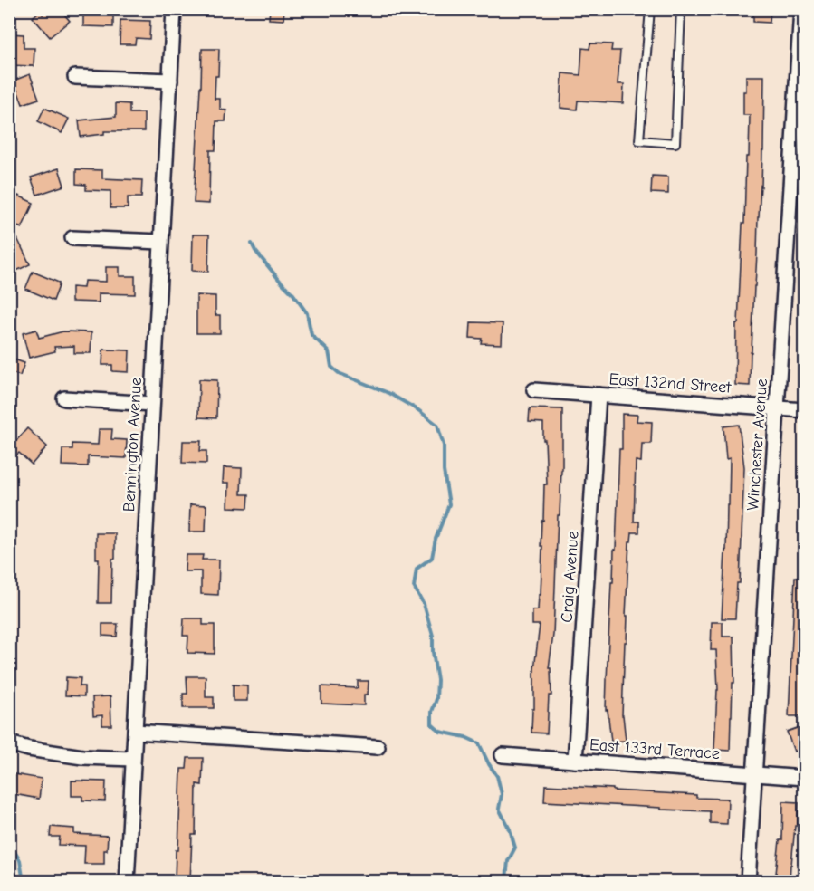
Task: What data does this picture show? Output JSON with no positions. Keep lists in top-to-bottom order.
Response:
{
  "streets": {
    "street": [
      "East 132nd Street",
      "Bennington Avenue",
      "Winchester Avenue",
      "Craig Avenue",
      "East 133rd Terrace"
    ]
  },
  "crossings": [
    ["East 132nd Street", "Winchester Avenue"],
    ["East 132nd Street", "Craig Avenue"],
    ["Winchester Avenue", "East 133rd Terrace"],
    ["Craig Avenue", "East 133rd Terrace"]
  ]
}
